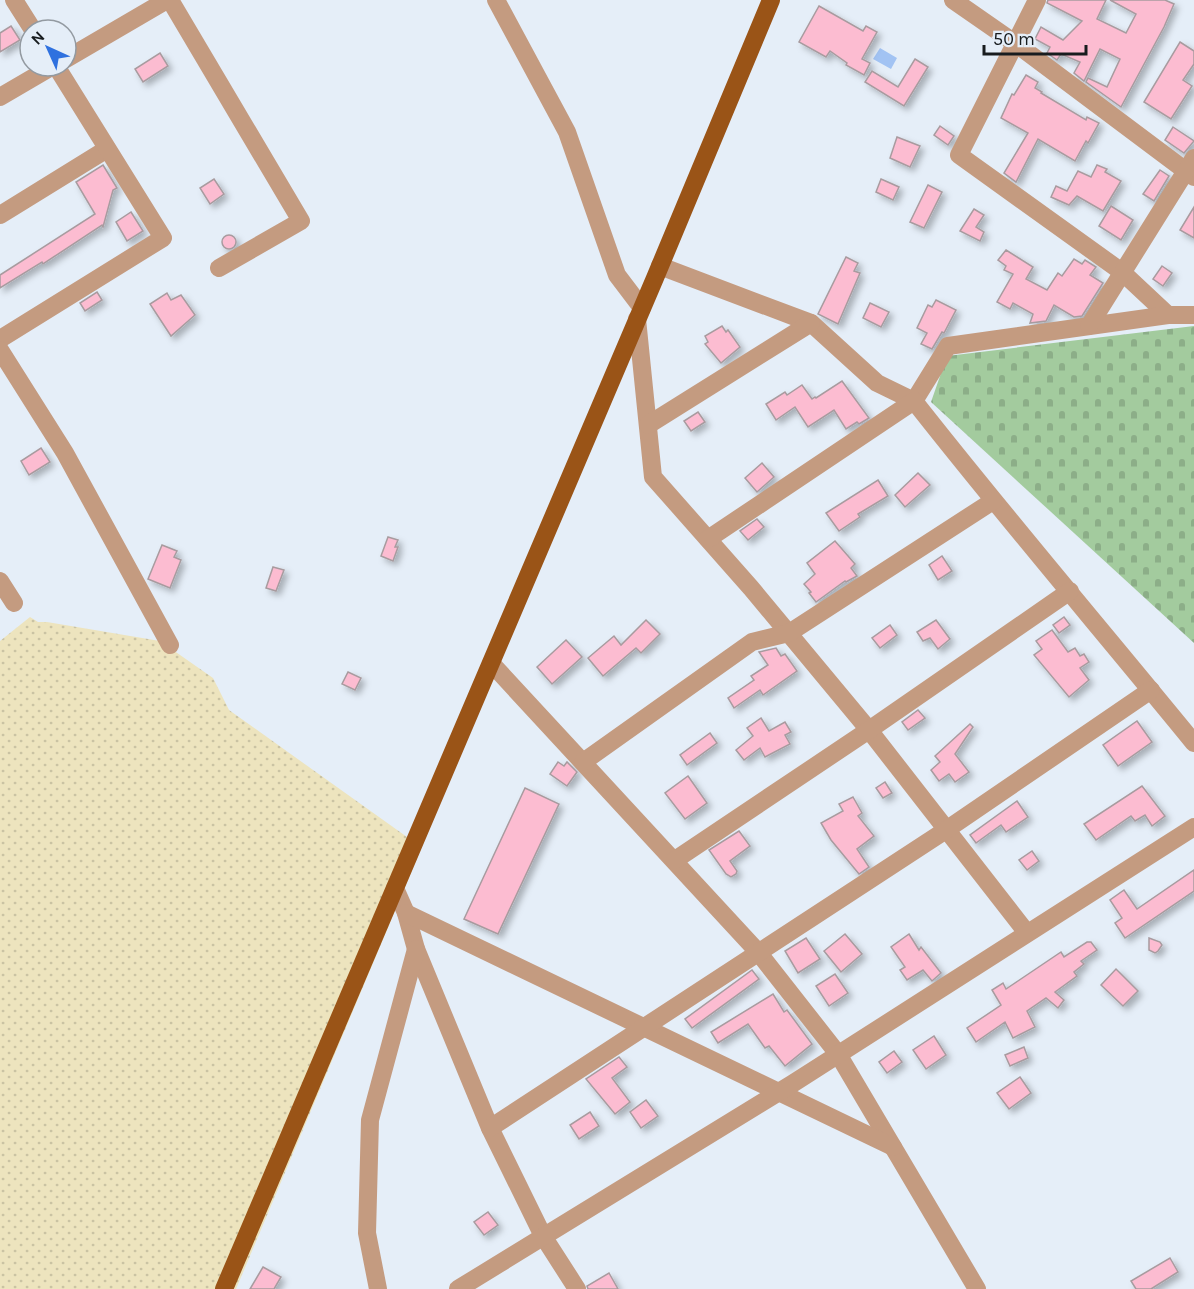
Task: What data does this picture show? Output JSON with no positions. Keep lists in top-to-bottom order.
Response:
{
  "scale_bar": "50 m",
  "north": "top left"
}
